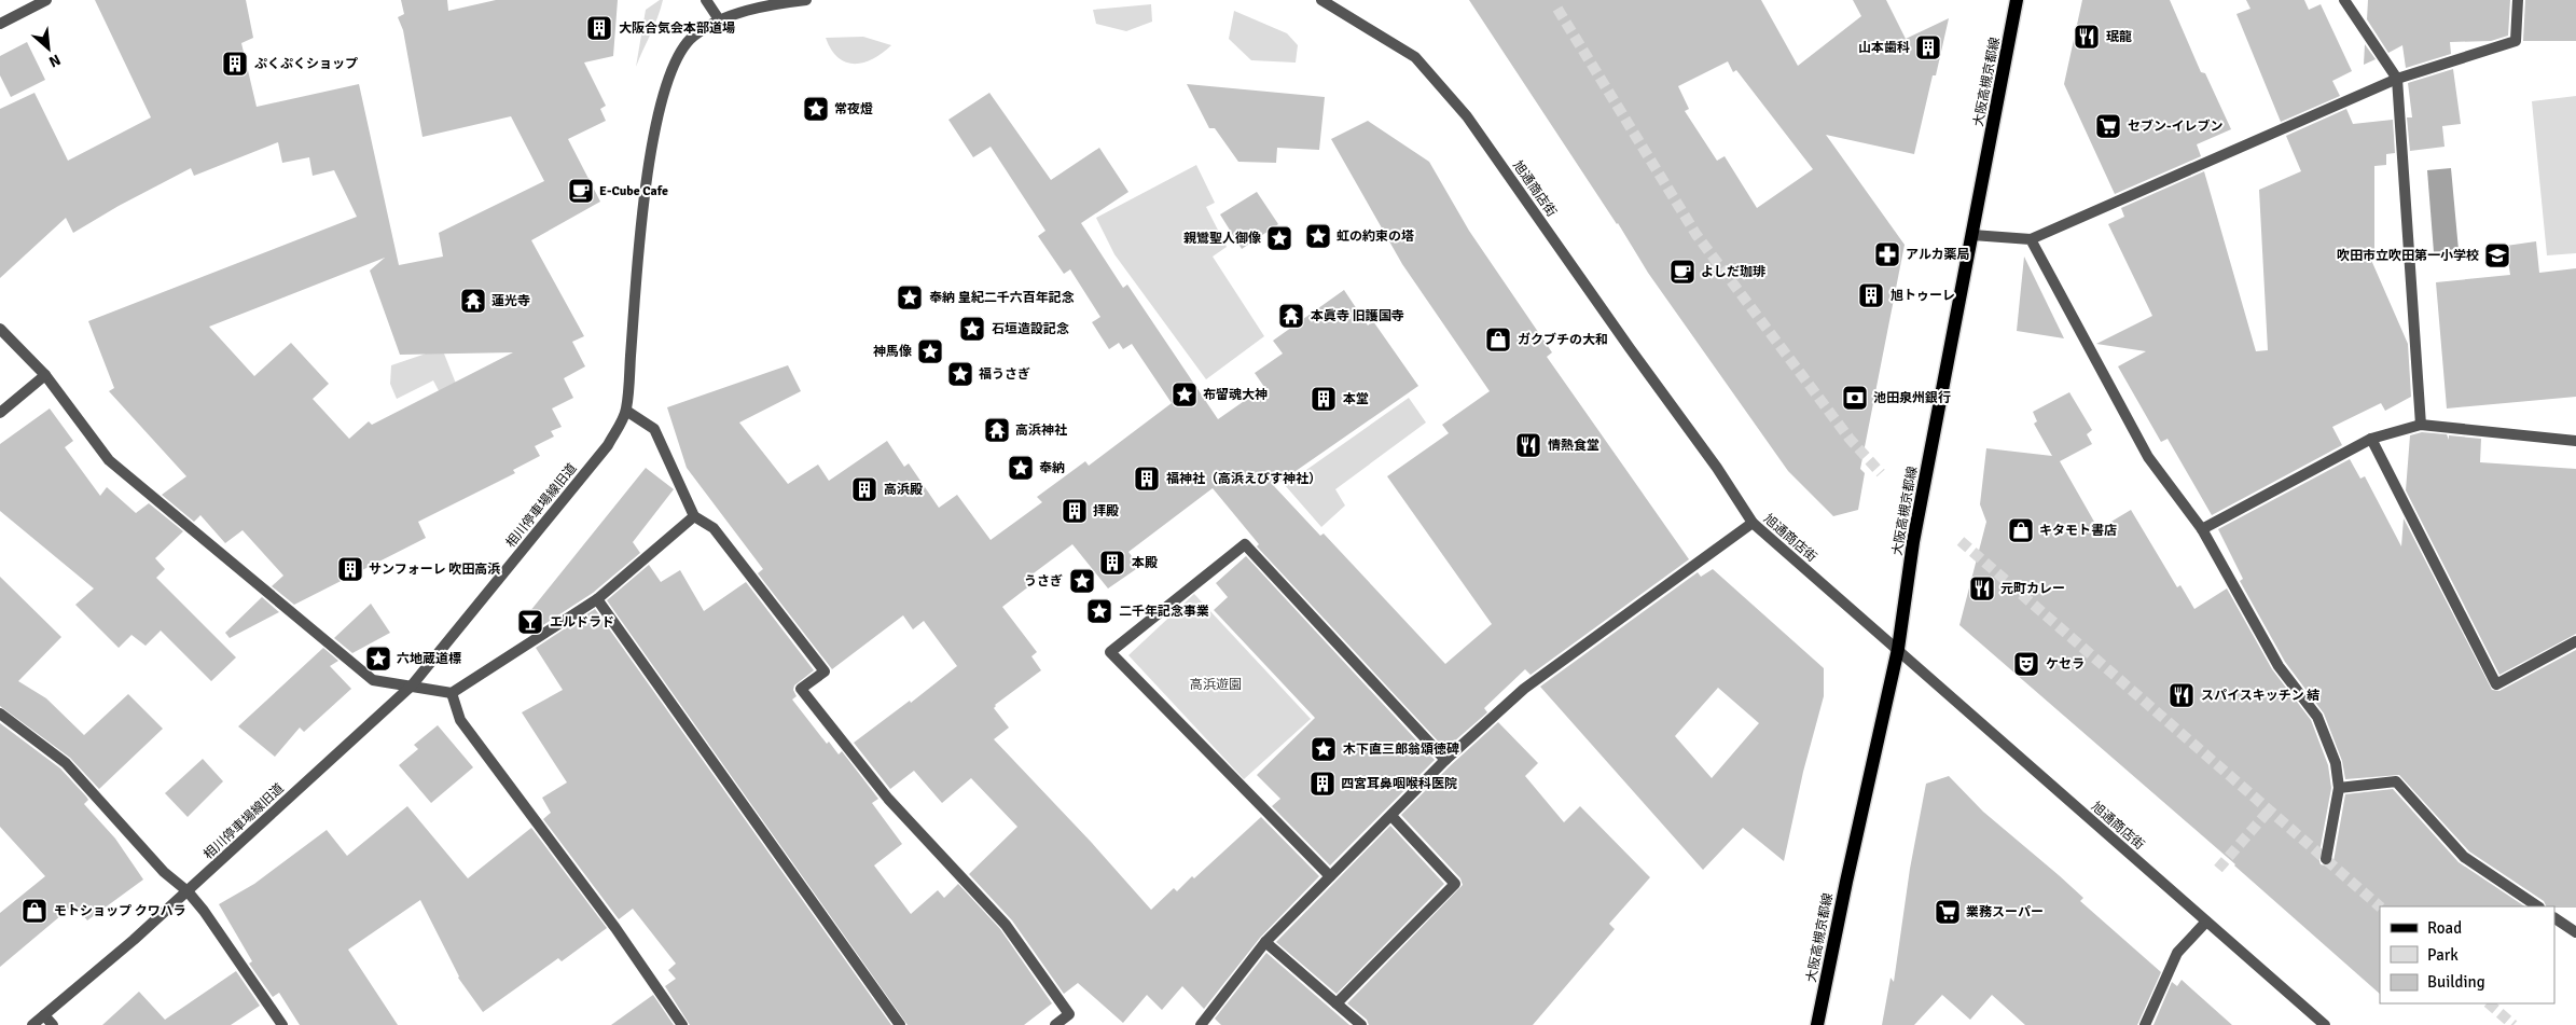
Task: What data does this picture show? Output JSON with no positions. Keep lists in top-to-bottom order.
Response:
{
  "streets": {
    "main road": ["大阪高槻京都線"],
    "street": ["旭通商店街", "相川停車場線旧道"]
  },
  "crossings": [
    ["大阪高槻京都線", "旭通商店街"]
  ],
  "parks": ["高浜遊園"],
  "places": {
    "building": [
      "大阪合気会本部道場",
      "山本歯科",
      "ぷくぷくショップ",
      "旭トゥーレ",
      "本堂",
      "福神社（高浜えびす神社）",
      "高浜殿",
      "拝殿",
      "本殿",
      "サンフォーレ 吹田高浜",
      "四宮耳鼻咽喉科医院"
    ],
    "restaurant": [
      "珉龍",
      "情熱食堂",
      "元町カレー",
      "スパイスキッチン 結"
    ],
    "place": [
      "常夜燈",
      "虹の約束の塔",
      "親鸞聖人御像",
      "奉納 皇紀二千六百年記念",
      "石垣造設記念",
      "神馬像",
      "福うさぎ",
      "布留魂大神",
      "奉納",
      "うさぎ",
      "二千年記念事業",
      "六地蔵道標",
      "木下直三郎翁頌徳碑"
    ],
    "supermarket": ["セブン-イレブン", "業務スーパー"],
    "cafe": ["E-Cube Cafe", "よしだ珈琲"],
    "pharmacy": ["アルカ薬局"],
    "school or university": ["吹田市立吹田第一小学校"],
    "temple": ["蓮光寺", "本眞寺 旧護国寺", "高浜神社"],
    "shop": ["ガクブチの大和", "キタモト書店", "モトショップ クワハラ"],
    "bank": ["池田泉州銀行"],
    "bar": ["エルドラド"],
    "theatre": ["ケセラ"]
  },
  "legend": ["Road", "Park", "Building"],
  "north": "bottom right"
}
